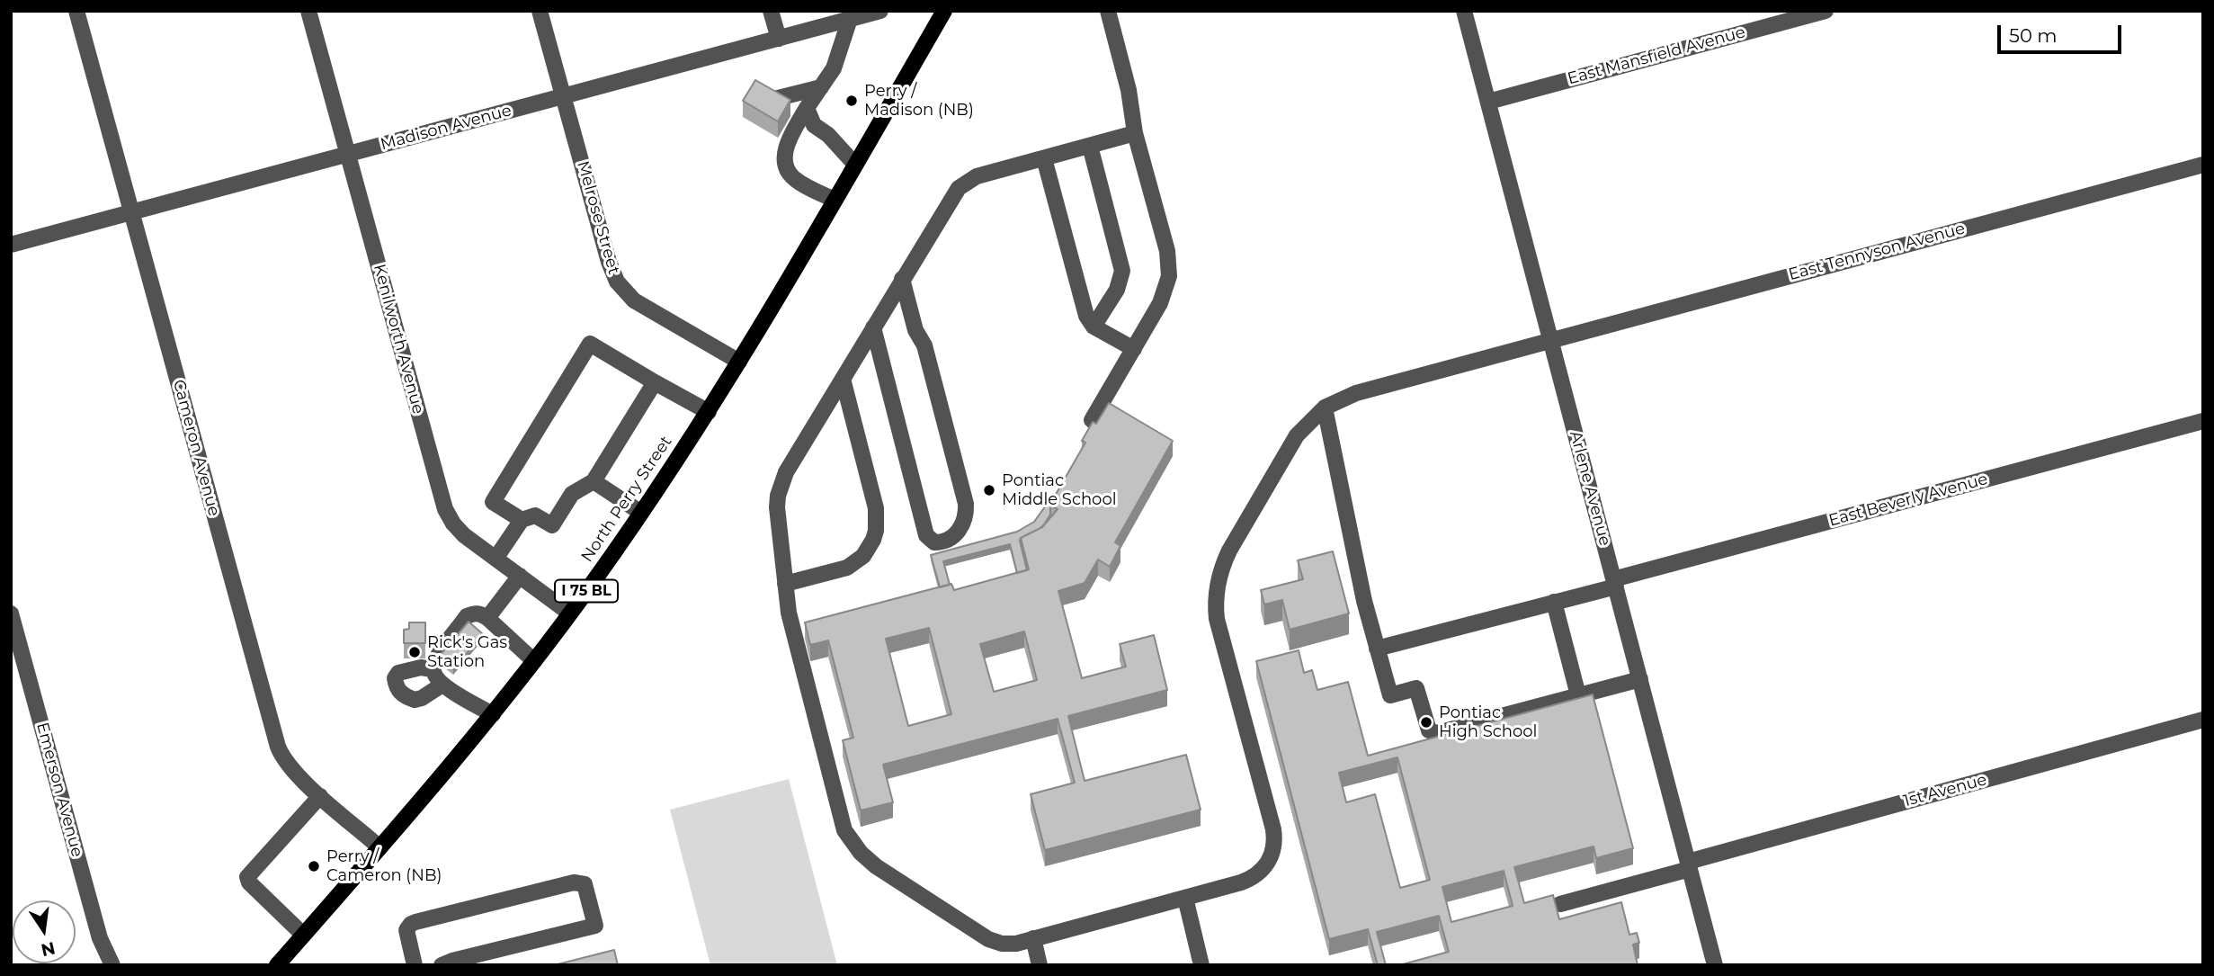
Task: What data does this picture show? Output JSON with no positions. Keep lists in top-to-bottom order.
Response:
{
  "streets": {
    "main road": ["North Perry Street", "I 75 BL"],
    "street": [
      "East Mansfield Avenue",
      "Madison Avenue",
      "Melrose Street",
      "East Tennyson Avenue",
      "Kenilworth Avenue",
      "Cameron Avenue",
      "Arlene Avenue",
      "East Beverly Avenue",
      "Emerson Avenue",
      "1st Avenue"
    ]
  },
  "crossings": [
    ["East Mansfield Avenue", "Arlene Avenue"],
    ["Madison Avenue", "Melrose Street"],
    ["Madison Avenue", "Kenilworth Avenue"],
    ["Madison Avenue", "Cameron Avenue"],
    ["Melrose Street", "North Perry Street"],
    ["East Tennyson Avenue", "Arlene Avenue"],
    ["Kenilworth Avenue", "North Perry Street"],
    ["Cameron Avenue", "North Perry Street"],
    ["Arlene Avenue", "East Beverly Avenue"],
    ["Arlene Avenue", "1st Avenue"]
  ],
  "places": [
    "Perry / Madison (NB)",
    "Pontiac Middle School",
    "Rick's Gas Station",
    "Pontiac High School",
    "Perry / Cameron (NB)"
  ],
  "scale_bar": "50 m",
  "north": "bottom"
}
